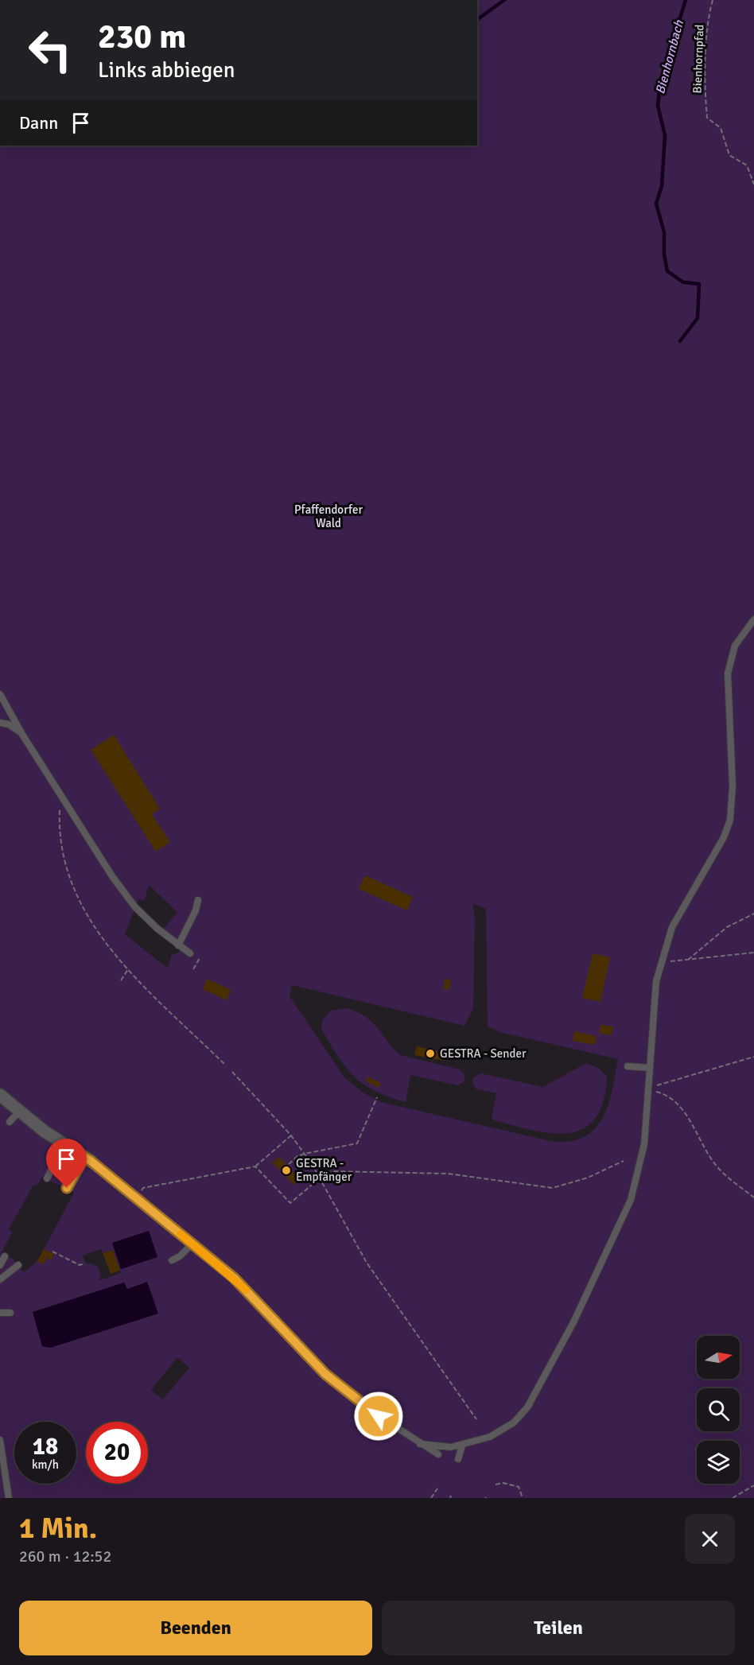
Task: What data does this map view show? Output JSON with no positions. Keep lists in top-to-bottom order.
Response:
{
  "streets": {
    "path": ["Bienhornpfad"]
  },
  "water": ["Bienhornbach"],
  "parks": ["Pfaffendorfer Wald"],
  "places": ["GESTRA - Sender", "GESTRA - Empfänger"],
  "north": "right",
  "page": {
    "turn": ["230 m", "Links abbiegen"],
    "then": "Dann",
    "speed": "18 km/h",
    "limit": "20",
    "heading": ["1 Min.", "260 m · 12:52"],
    "buttons": ["Beenden", "Teilen"]
  }
}
